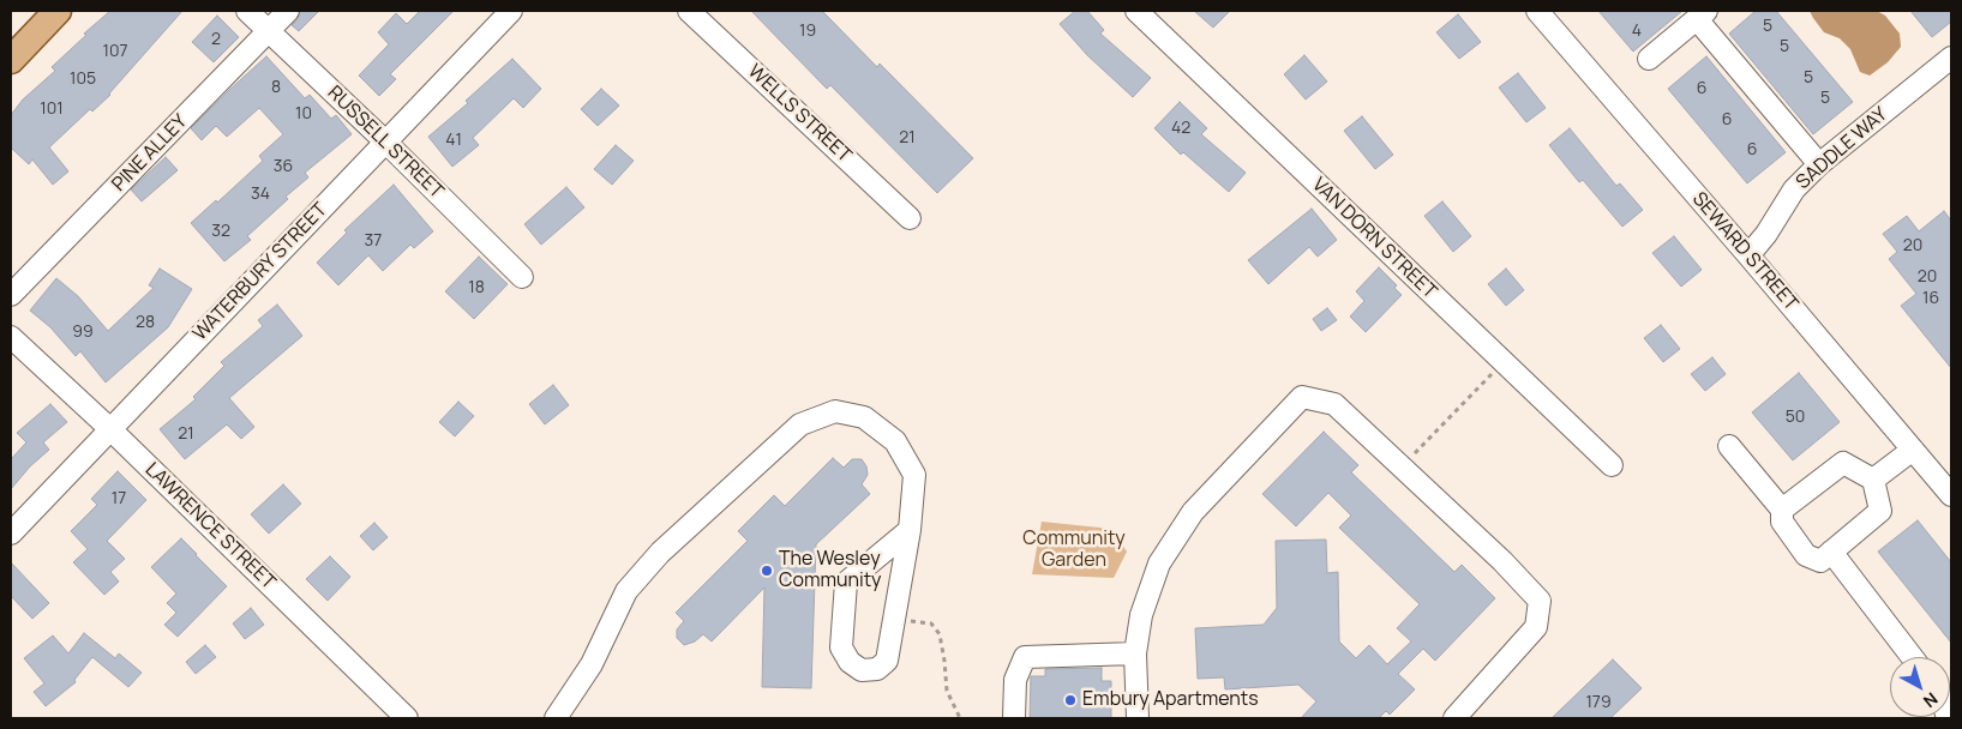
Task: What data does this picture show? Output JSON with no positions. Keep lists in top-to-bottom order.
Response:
{
  "streets": {
    "street": [
      "WELLS STREET",
      "RUSSELL STREET",
      "SADDLE WAY",
      "PINE ALLEY",
      "VAN DORN STREET",
      "SEWARD STREET",
      "WATERBURY STREET",
      "LAWRENCE STREET"
    ]
  },
  "crossings": [
    ["RUSSELL STREET", "PINE ALLEY"],
    ["RUSSELL STREET", "WATERBURY STREET"],
    ["SADDLE WAY", "SEWARD STREET"],
    ["WATERBURY STREET", "LAWRENCE STREET"]
  ],
  "parks": ["Community Garden"],
  "places": ["The Wesley Community", "Embury Apartments"],
  "house_numbers": [
    "5",
    "19",
    "4",
    "2",
    "5",
    "107",
    "5",
    "105",
    "8",
    "6",
    "5",
    "101",
    "10",
    "6",
    "42",
    "21",
    "41",
    "6",
    "36",
    "34",
    "32",
    "37",
    "20",
    "20",
    "18",
    "16",
    "28",
    "99",
    "50",
    "21",
    "17",
    "179"
  ],
  "north": "bottom right"
}
